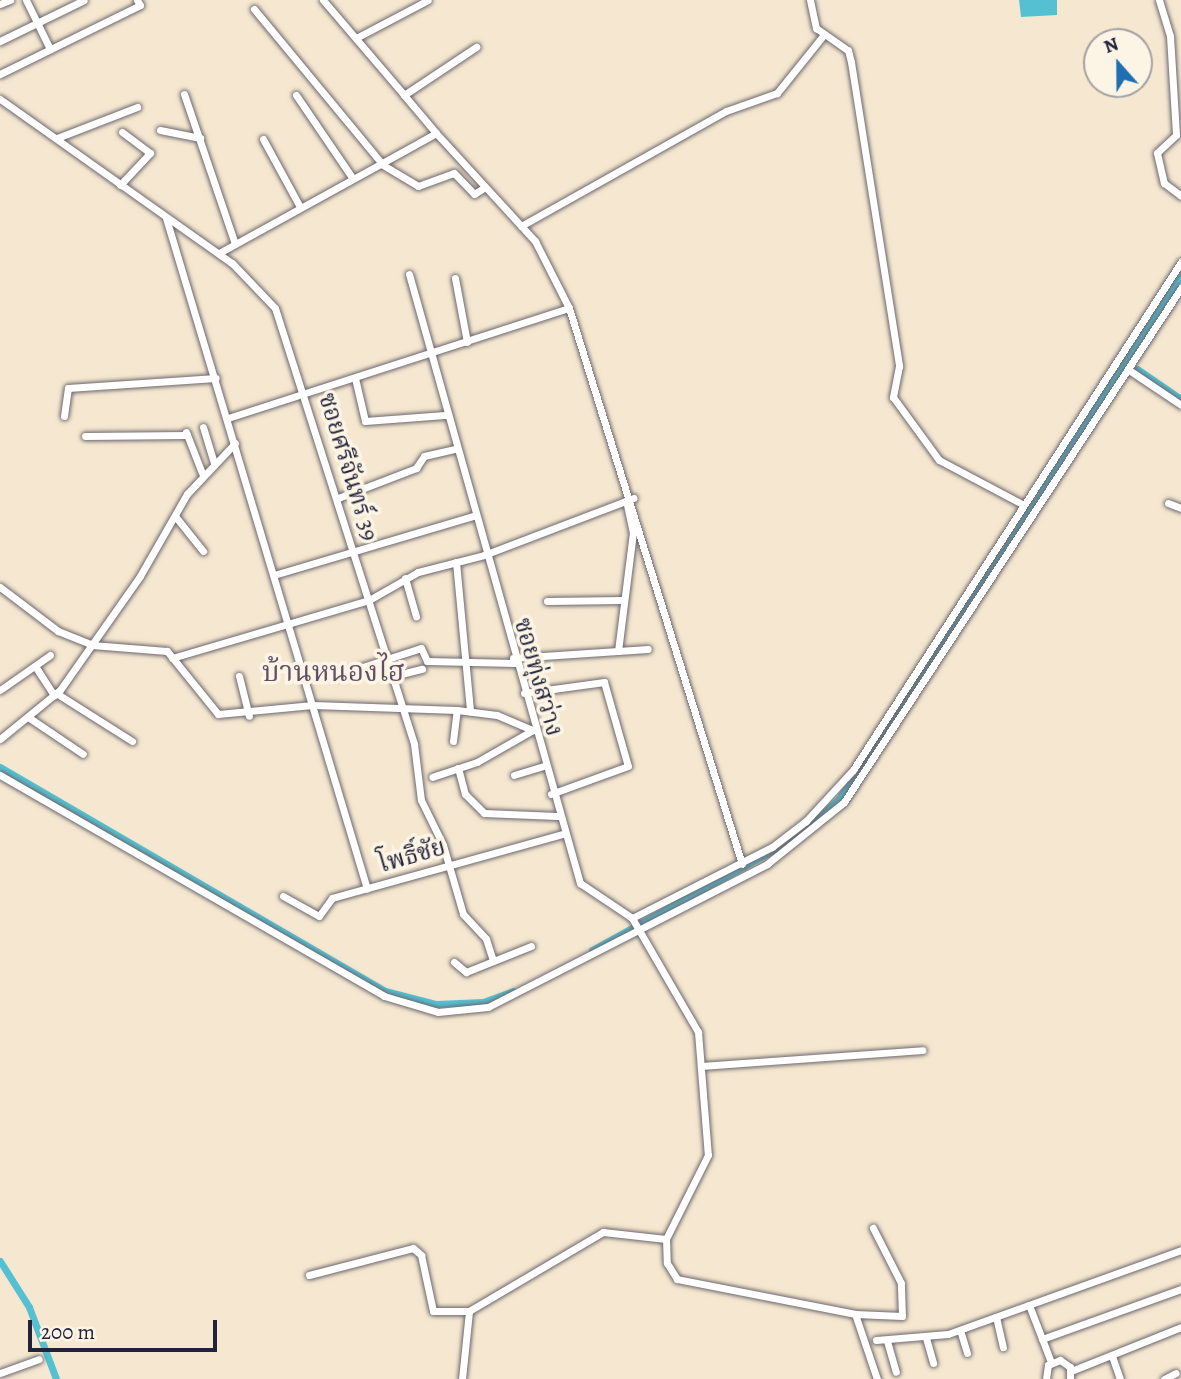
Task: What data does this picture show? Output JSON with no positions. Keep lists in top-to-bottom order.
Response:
{
  "streets": {
    "street": ["ซอยศรีจันทร์ 39", "ซอยทุ่งสว่าง", "โพธิ์ชัย"]
  },
  "crossings": [
    ["ซอยศรีจันทร์ 39", "โพธิ์ชัย"],
    ["ซอยทุ่งสว่าง", "โพธิ์ชัย"]
  ],
  "districts": ["บ้านหนองไฮ"],
  "scale_bar": "200 m",
  "north": "top"
}
